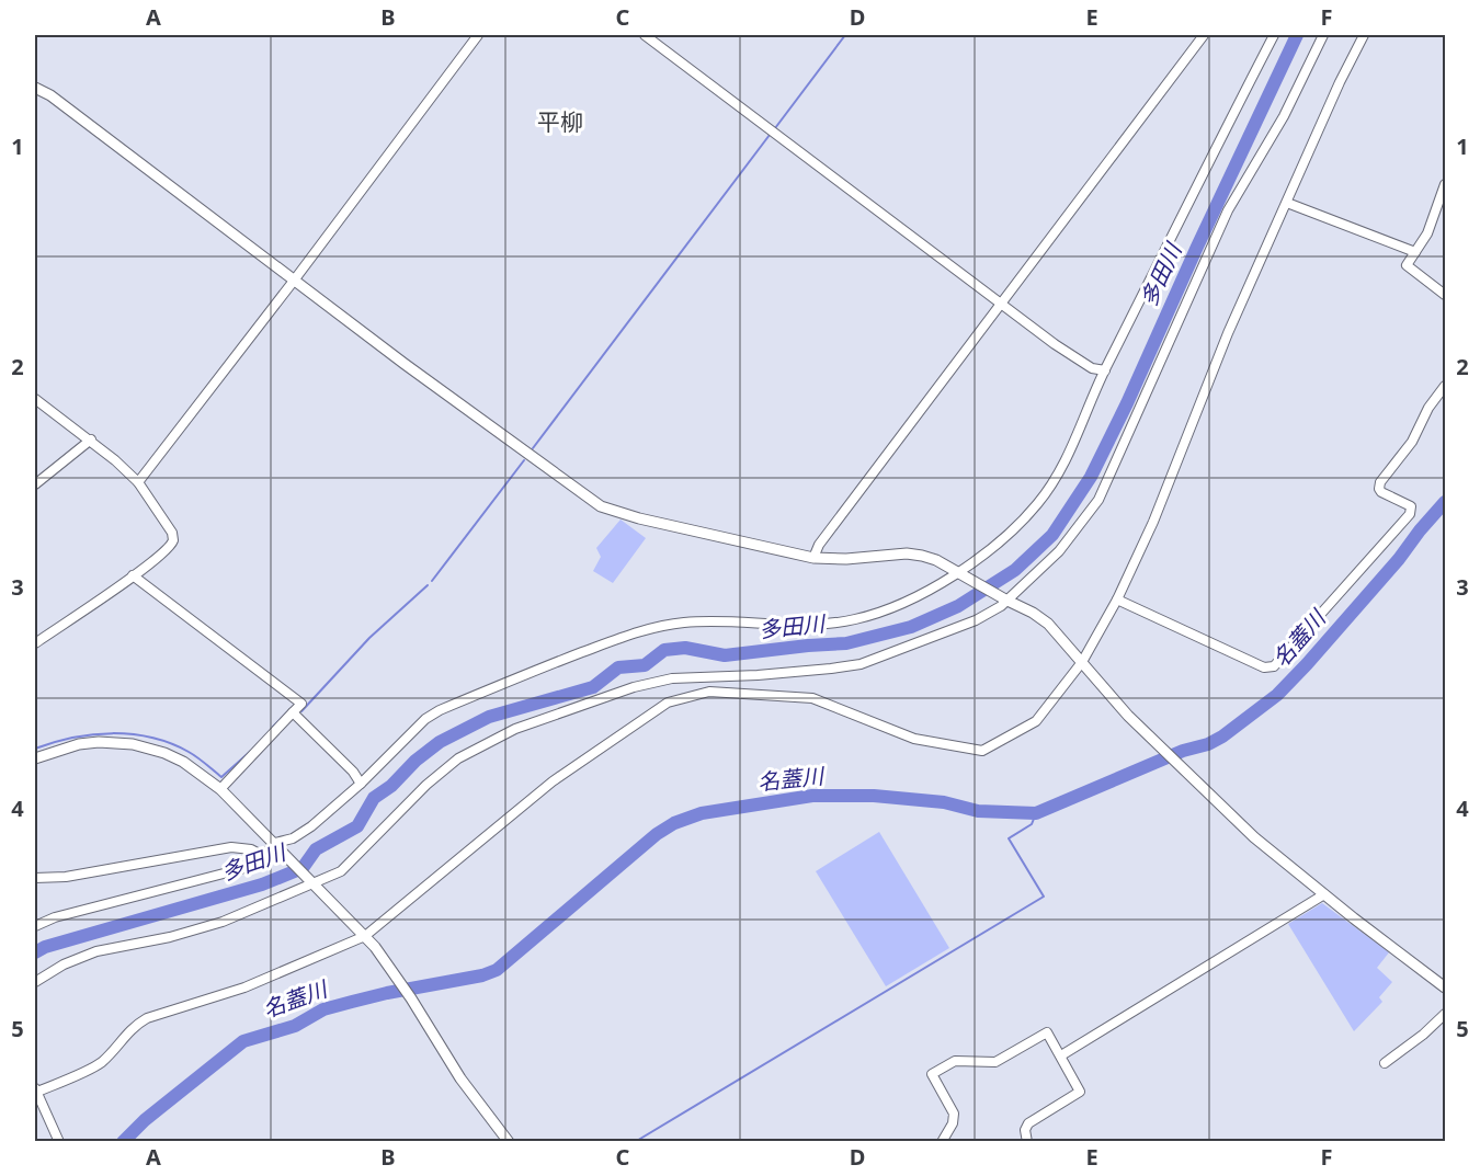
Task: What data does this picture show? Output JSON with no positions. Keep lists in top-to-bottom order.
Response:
{
  "districts": ["平柳"],
  "water": ["多田川", "名蓋川"],
  "grid": {
    "columns": [
      "A",
      "B",
      "C",
      "D",
      "E",
      "F"
    ],
    "rows": [
      "1",
      "2",
      "3",
      "4",
      "5"
    ]
  }
}
